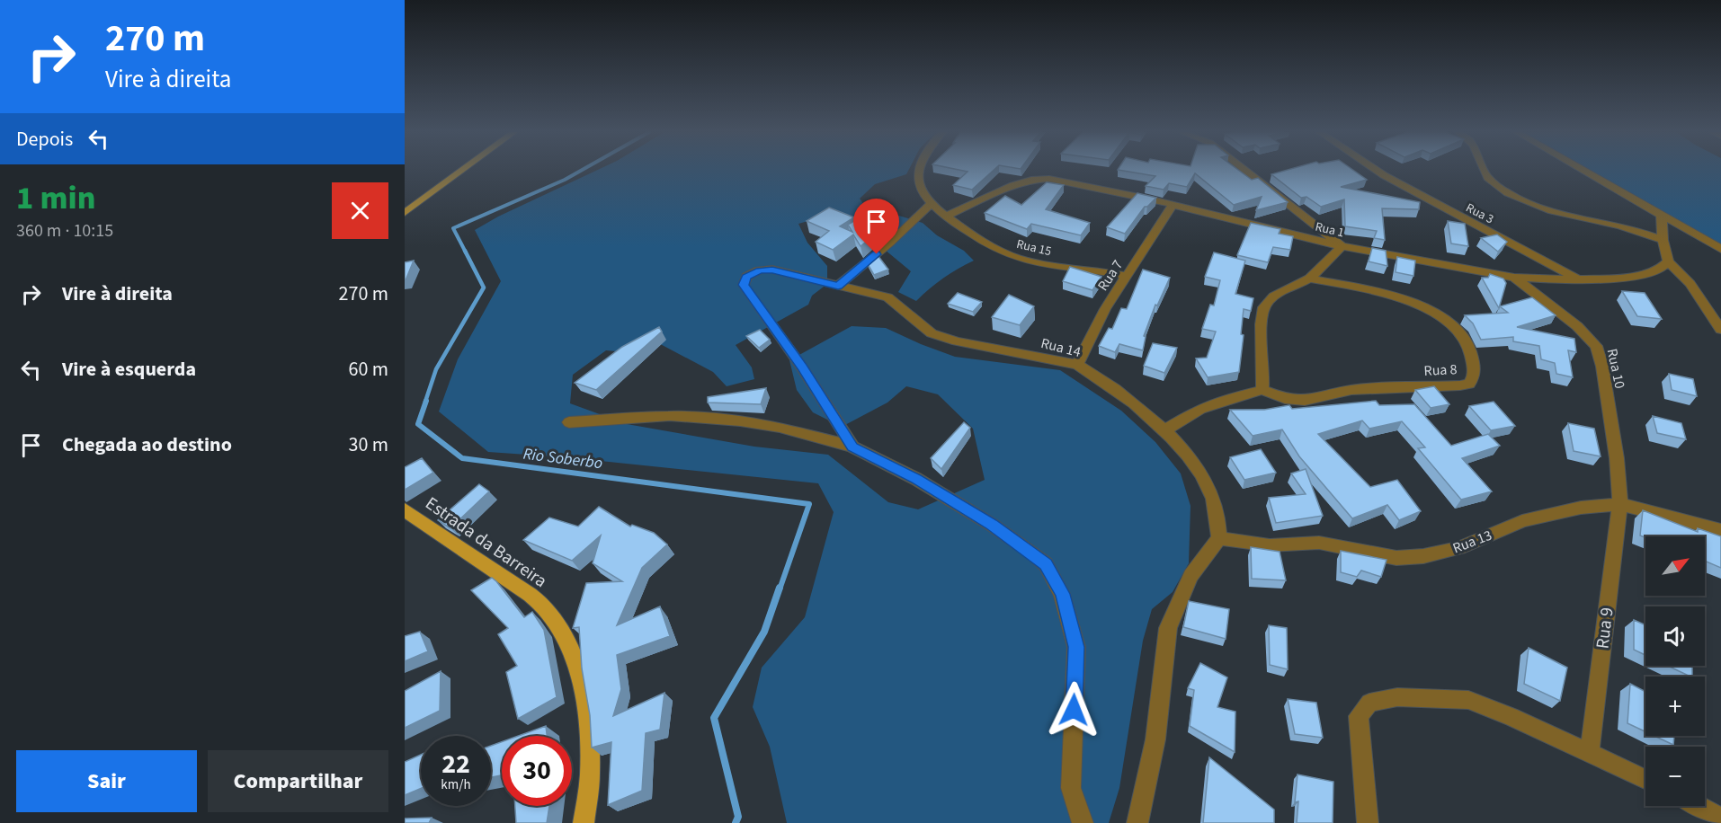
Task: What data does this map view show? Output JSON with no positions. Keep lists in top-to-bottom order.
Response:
{
  "streets": {
    "main road": ["Estrada da Barreira"],
    "street": [
      "Rua 3",
      "Rua 1",
      "Rua 15",
      "Rua 7",
      "Rua 14",
      "Rua 10",
      "Rua 8",
      "Rua 13",
      "Rua 9"
    ]
  },
  "crossings": [
    ["Rua 3", "Rua 1"],
    ["Rua 1", "Rua 15"],
    ["Rua 1", "Rua 7"],
    ["Rua 1", "Rua 10"],
    ["Rua 15", "Rua 7"],
    ["Rua 7", "Rua 14"],
    ["Rua 10", "Rua 13"],
    ["Rua 10", "Rua 9"],
    ["Rua 13", "Rua 9"]
  ],
  "water": ["Rio Soberbo"],
  "north": "top right",
  "page": {
    "turn": ["270 m", "Vire à direita"],
    "then": "Depois",
    "heading": ["1 min", "360 m · 10:15"],
    "list": [
      {
        "name": "Vire à direita",
        "value": "270 m"
      },
      {
        "name": "Vire à esquerda",
        "value": "60 m"
      },
      {
        "name": "Chegada ao destino",
        "value": "30 m"
      }
    ],
    "map_buttons": ["+", "−"],
    "speed": "22 km/h",
    "limit": "30",
    "buttons": ["Sair", "Compartilhar"]
  }
}
